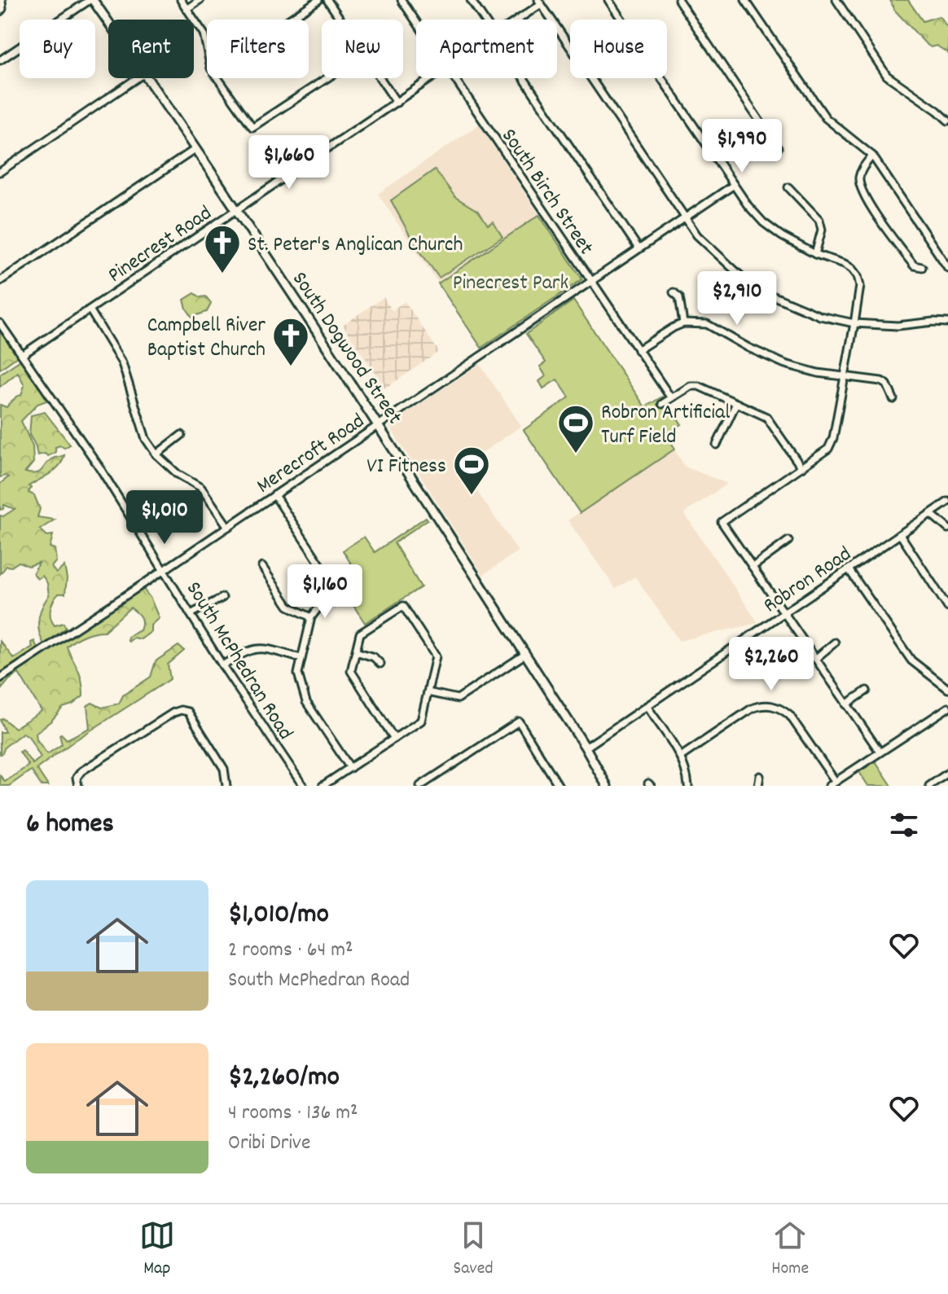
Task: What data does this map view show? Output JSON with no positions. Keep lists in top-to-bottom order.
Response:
{
  "streets": {
    "main road": ["South Dogwood Street"],
    "street": [
      "South Birch Street",
      "Pinecrest Road",
      "Merecroft Road",
      "Robron Road",
      "South McPhedran Road"
    ]
  },
  "crossings": [
    ["South Birch Street", "Merecroft Road"],
    ["Pinecrest Road", "South Dogwood Street"],
    ["Pinecrest Road", "South McPhedran Road"],
    ["South Dogwood Street", "Merecroft Road"],
    ["South Dogwood Street", "Robron Road"],
    ["Merecroft Road", "South McPhedran Road"]
  ],
  "parks": ["Pinecrest Park"],
  "places": {
    "church": ["St. Peter's Anglican Church", "Campbell River Baptist Church"],
    "sports": ["Robron Artificial Turf Field", "VI Fitness"]
  },
  "page": {
    "chip": [
      "Buy",
      "Rent",
      "Filters",
      "New",
      "Apartment",
      "House"
    ],
    "price": [
      "$1,990",
      "$1,660",
      "$2,910",
      "$1,010",
      "$1,160",
      "$2,260"
    ],
    "heading": "6 homes",
    "list": [
      {
        "name": "$1,010/mo",
        "note": "2 rooms · 64 m² · South McPhedran Road"
      },
      {
        "name": "$2,260/mo",
        "note": "4 rooms · 136 m² · Oribi Drive"
      }
    ],
    "tabs": ["Map", "Saved", "Home"]
  }
}
